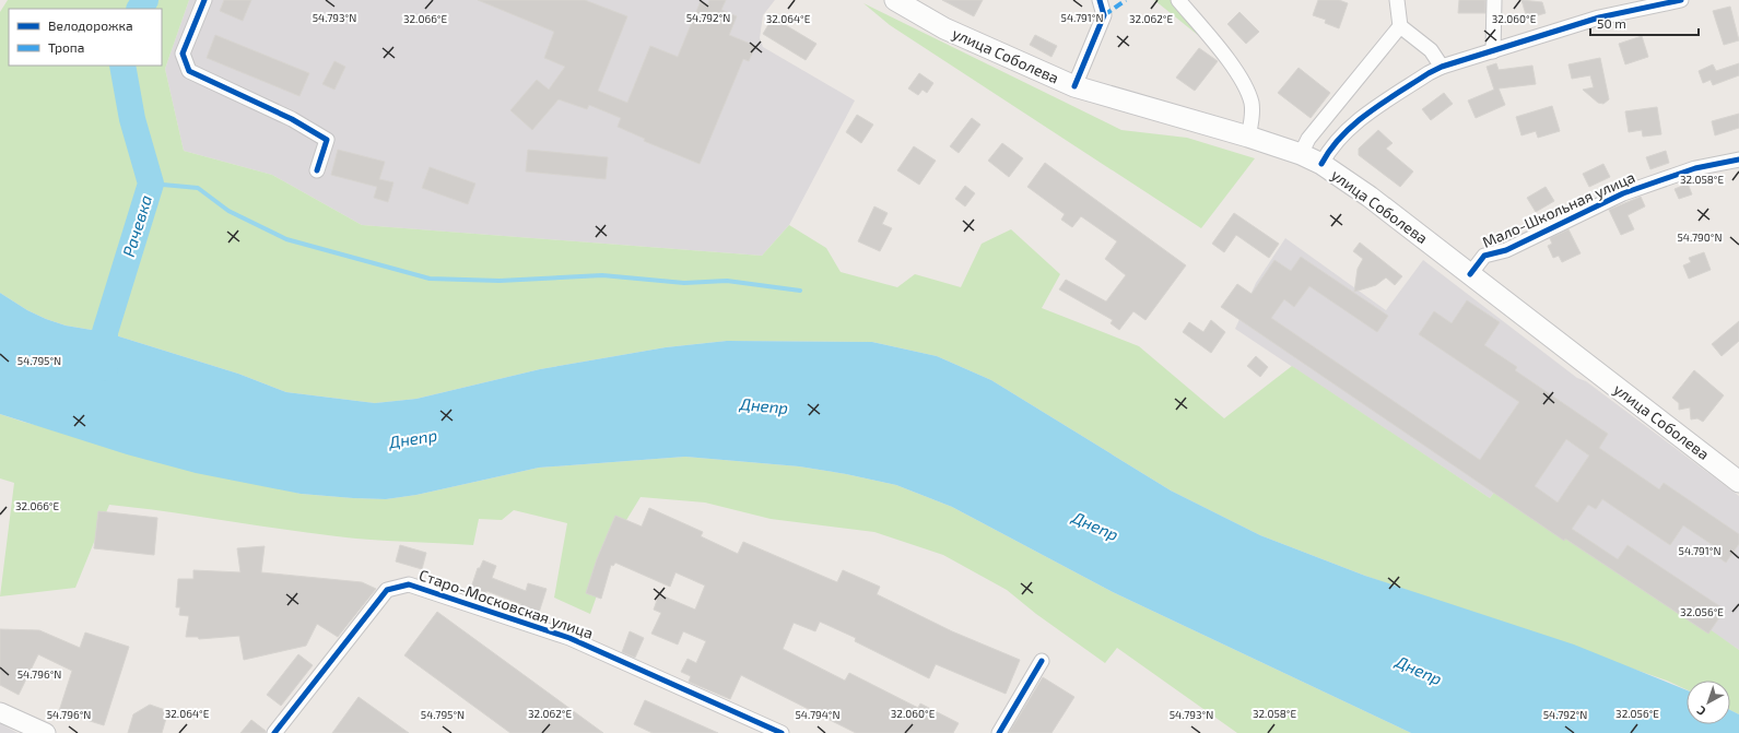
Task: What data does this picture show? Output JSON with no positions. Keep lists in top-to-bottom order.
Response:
{
  "streets": {
    "main road": ["улица Соболева"],
    "street": ["Мало-Школьная улица", "Старо-Московская улица"]
  },
  "crossings": [
    ["улица Соболева", "Мало-Школьная улица"]
  ],
  "water": ["Рачевка", "Днепр"],
  "legend": ["Велодорожка", "Тропа"],
  "scale_bar": "50 m",
  "north": "bottom left",
  "coordinates": [
    "54.793°N",
    "54.792°N",
    "54.791°N",
    "32.066°E",
    "32.064°E",
    "32.062°E",
    "32.060°E",
    "32.058°E",
    "54.790°N",
    "54.795°N",
    "32.056°E",
    "54.796°N",
    "54.794°N"
  ]
}
